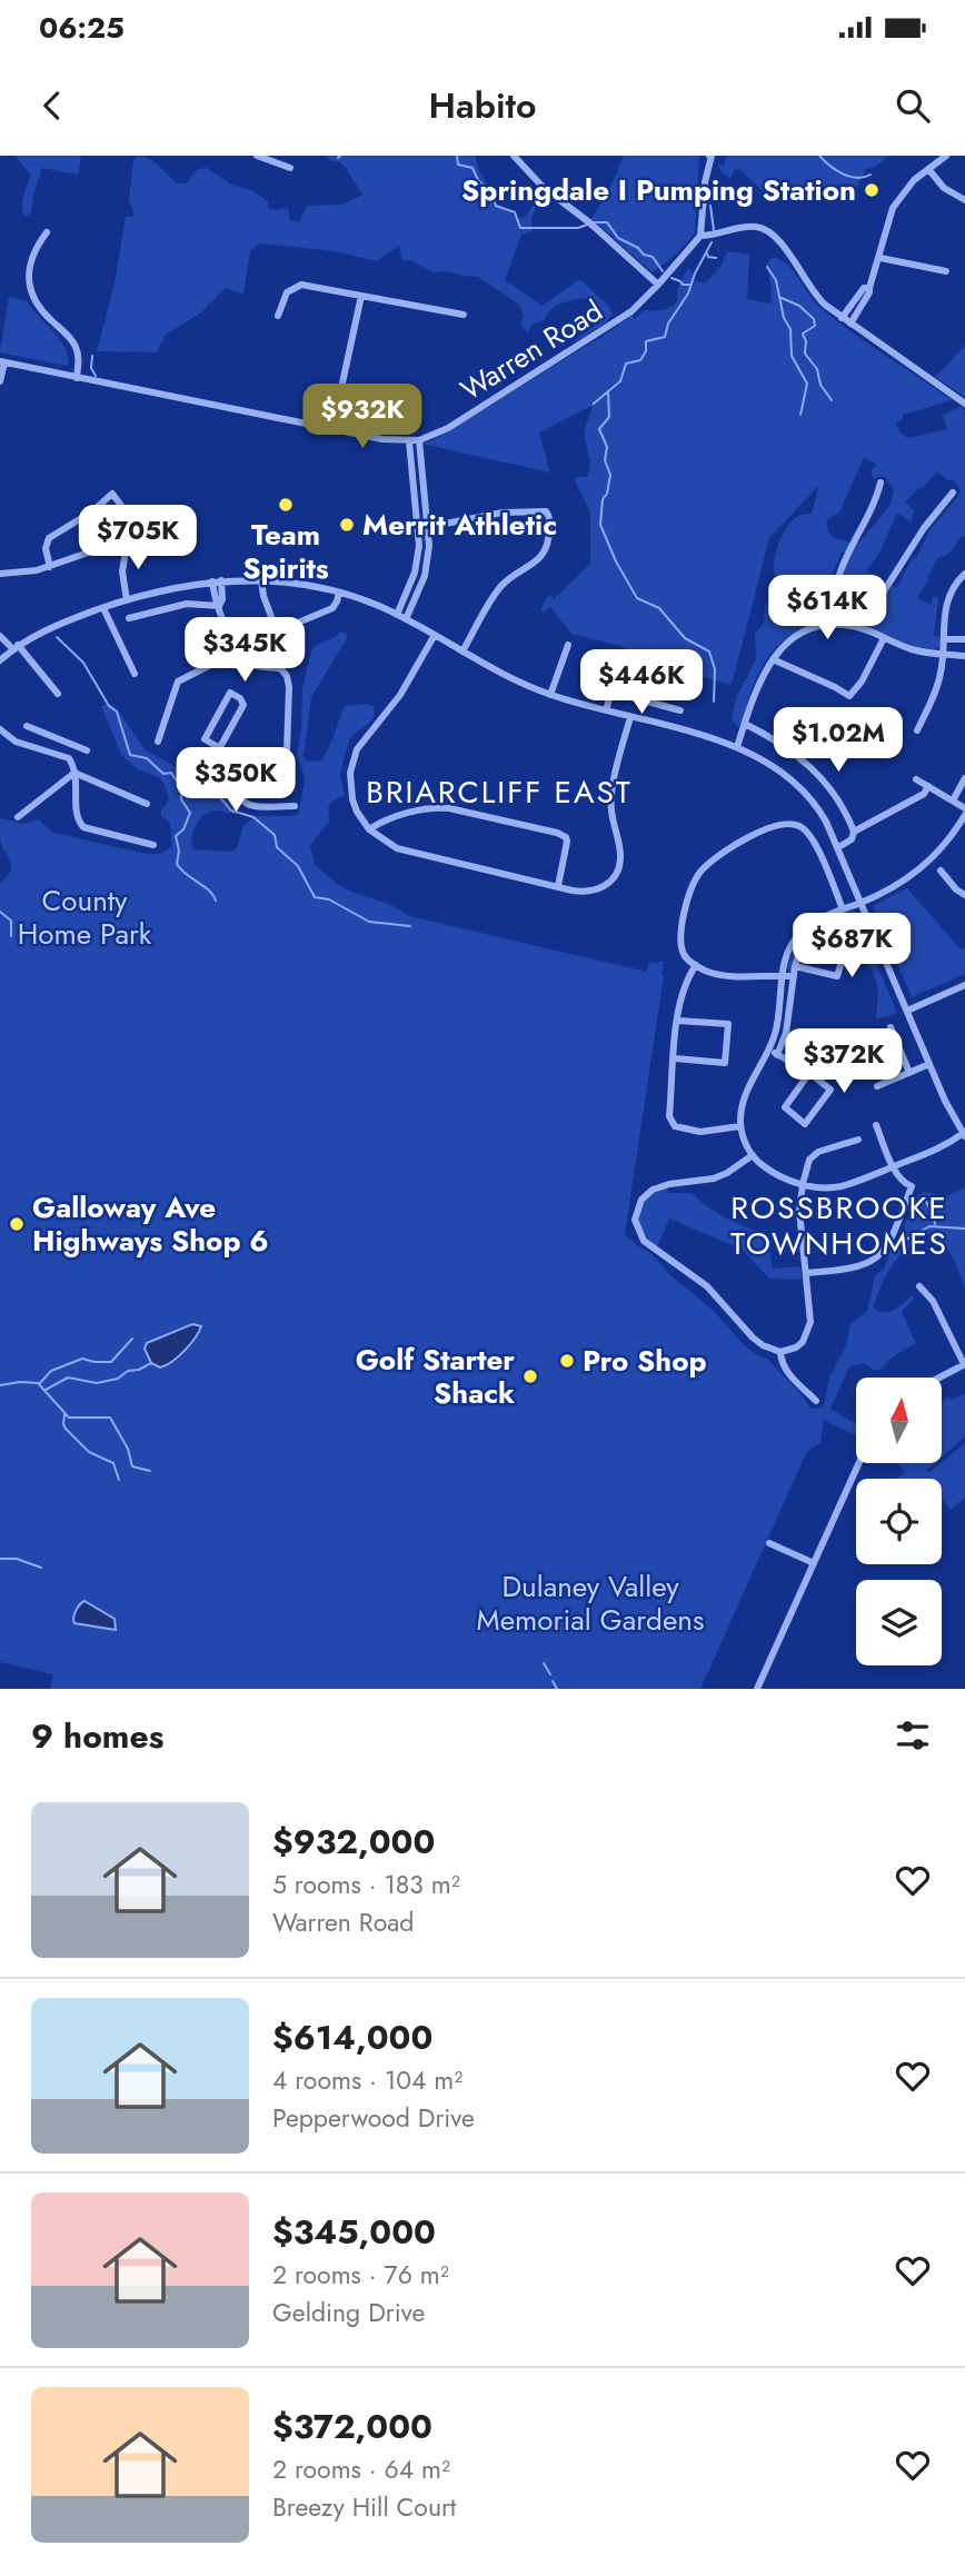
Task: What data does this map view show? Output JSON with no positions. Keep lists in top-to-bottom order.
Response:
{
  "streets": {
    "street": ["Warren Road"]
  },
  "districts": ["BRIARCLIFF EAST", "ROSSBROOKE TOWNHOMES"],
  "parks": ["County Home Park", "Dulaney Valley Memorial Gardens"],
  "places": [
    "Springdale I Pumping Station",
    "Team Spirits",
    "Merrit Athletic",
    "Galloway Ave Highways Shop 6",
    "Pro Shop",
    "Golf Starter Shack"
  ],
  "north": "top",
  "page": {
    "status": "06:25",
    "header": "Habito",
    "price": [
      "$932K",
      "$705K",
      "$614K",
      "$345K",
      "$446K",
      "$1.02M",
      "$350K",
      "$687K",
      "$372K"
    ],
    "heading": "9 homes",
    "list": [
      {
        "name": "$932,000",
        "note": "5 rooms · 183 m² · Warren Road"
      },
      {
        "name": "$614,000",
        "note": "4 rooms · 104 m² · Pepperwood Drive"
      },
      {
        "name": "$345,000",
        "note": "2 rooms · 76 m² · Gelding Drive"
      },
      {
        "name": "$372,000",
        "note": "2 rooms · 64 m² · Breezy Hill Court"
      }
    ]
  }
}
